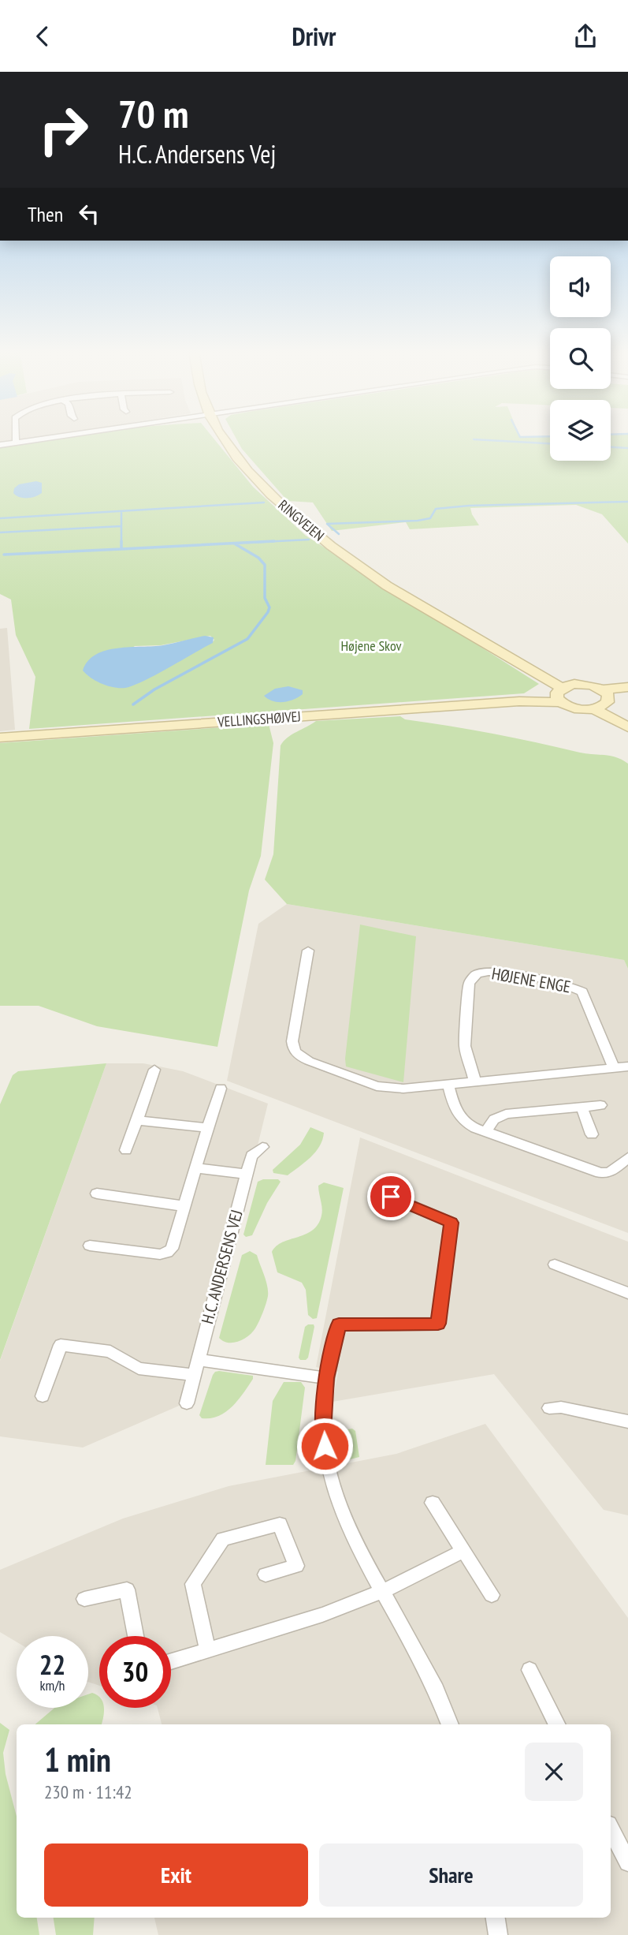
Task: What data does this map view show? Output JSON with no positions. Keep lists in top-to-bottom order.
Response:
{
  "streets": {
    "main road": ["RINGVEJEN", "VELLINGSHØJVEJ"],
    "street": ["HØJENE ENGE", "H.C. ANDERSENS VEJ"]
  },
  "crossings": [
    ["RINGVEJEN", "VELLINGSHØJVEJ"]
  ],
  "parks": ["Højene Skov"],
  "page": {
    "header": "Drivr",
    "turn": ["70 m", "H.C. Andersens Vej"],
    "then": "Then",
    "speed": "22 km/h",
    "limit": "30",
    "heading": ["1 min", "230 m · 11:42"],
    "buttons": ["Exit", "Share"]
  }
}
